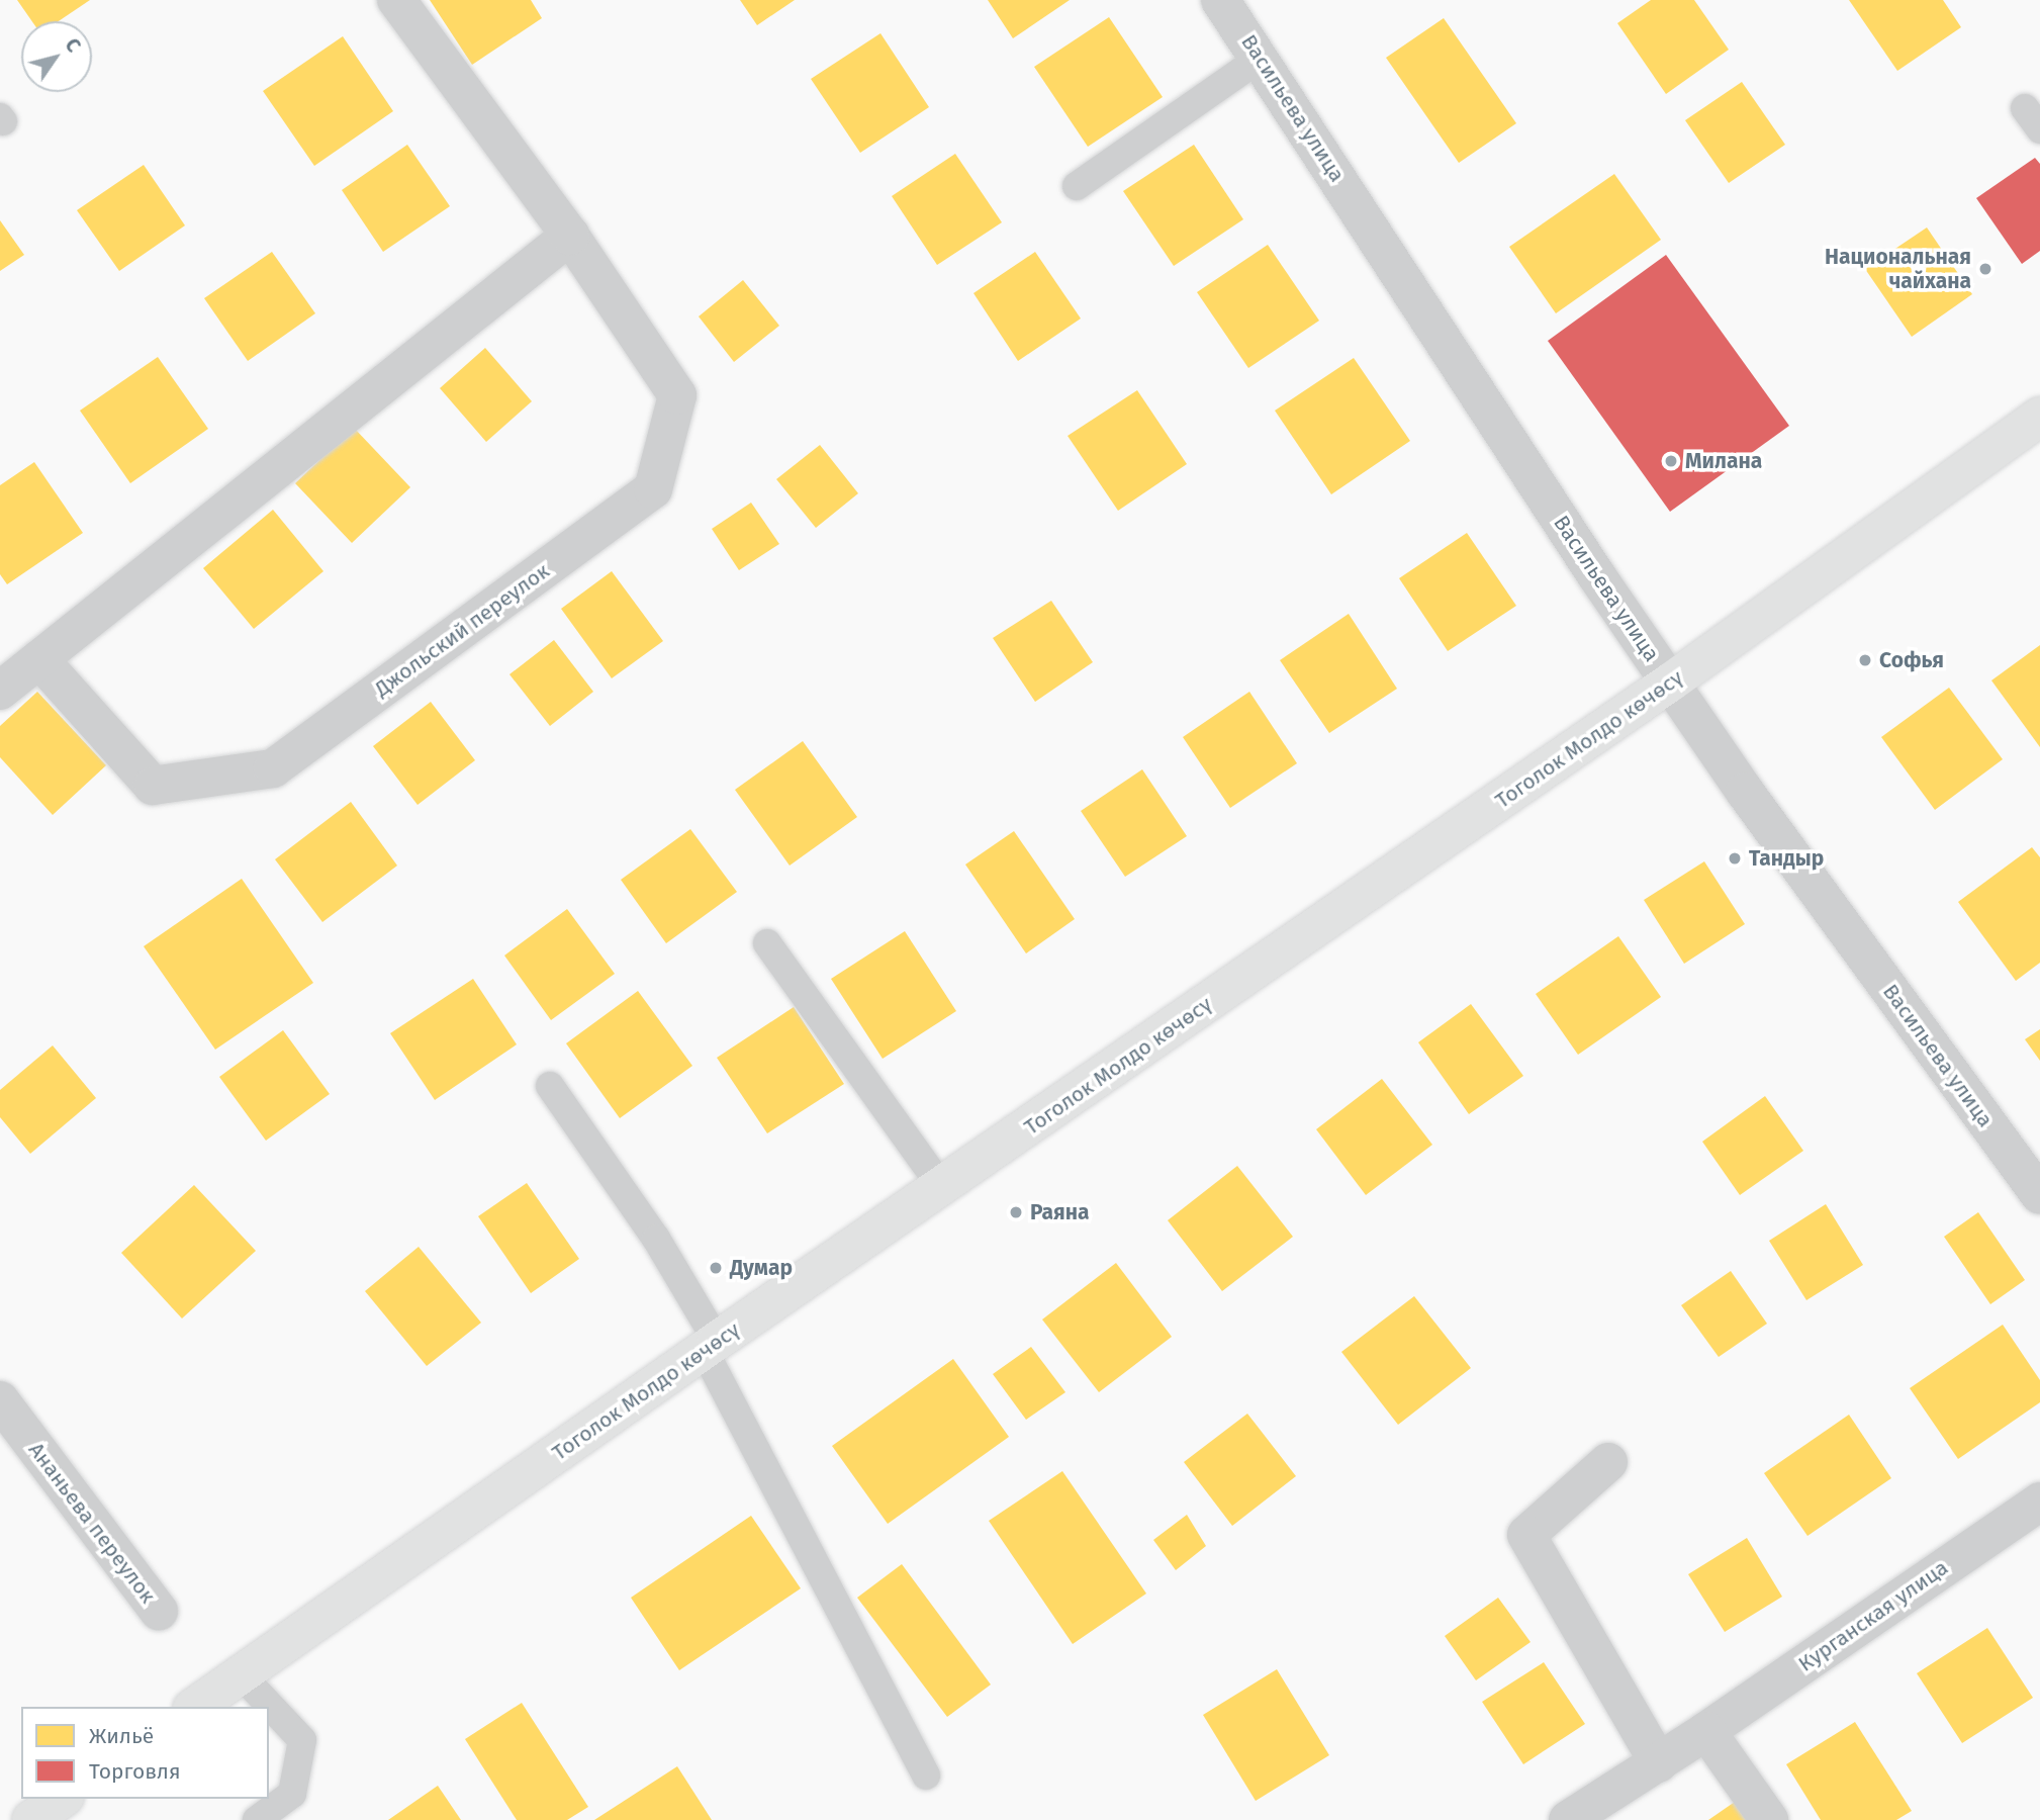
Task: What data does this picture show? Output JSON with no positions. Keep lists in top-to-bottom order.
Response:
{
  "streets": {
    "main road": ["Тоголок Молдо көчөсү"],
    "street": [
      "Васильева улица",
      "Джольский переулок",
      "Ананьева переулок",
      "Курганская улица"
    ]
  },
  "crossings": [
    ["Васильева улица", "Тоголок Молдо көчөсү"]
  ],
  "places": [
    "Национальная чайхана",
    "Милана",
    "Софья",
    "Тандыр",
    "Раяна",
    "Думар"
  ],
  "legend": ["Жильё", "Торговля"],
  "north": "top right"
}
